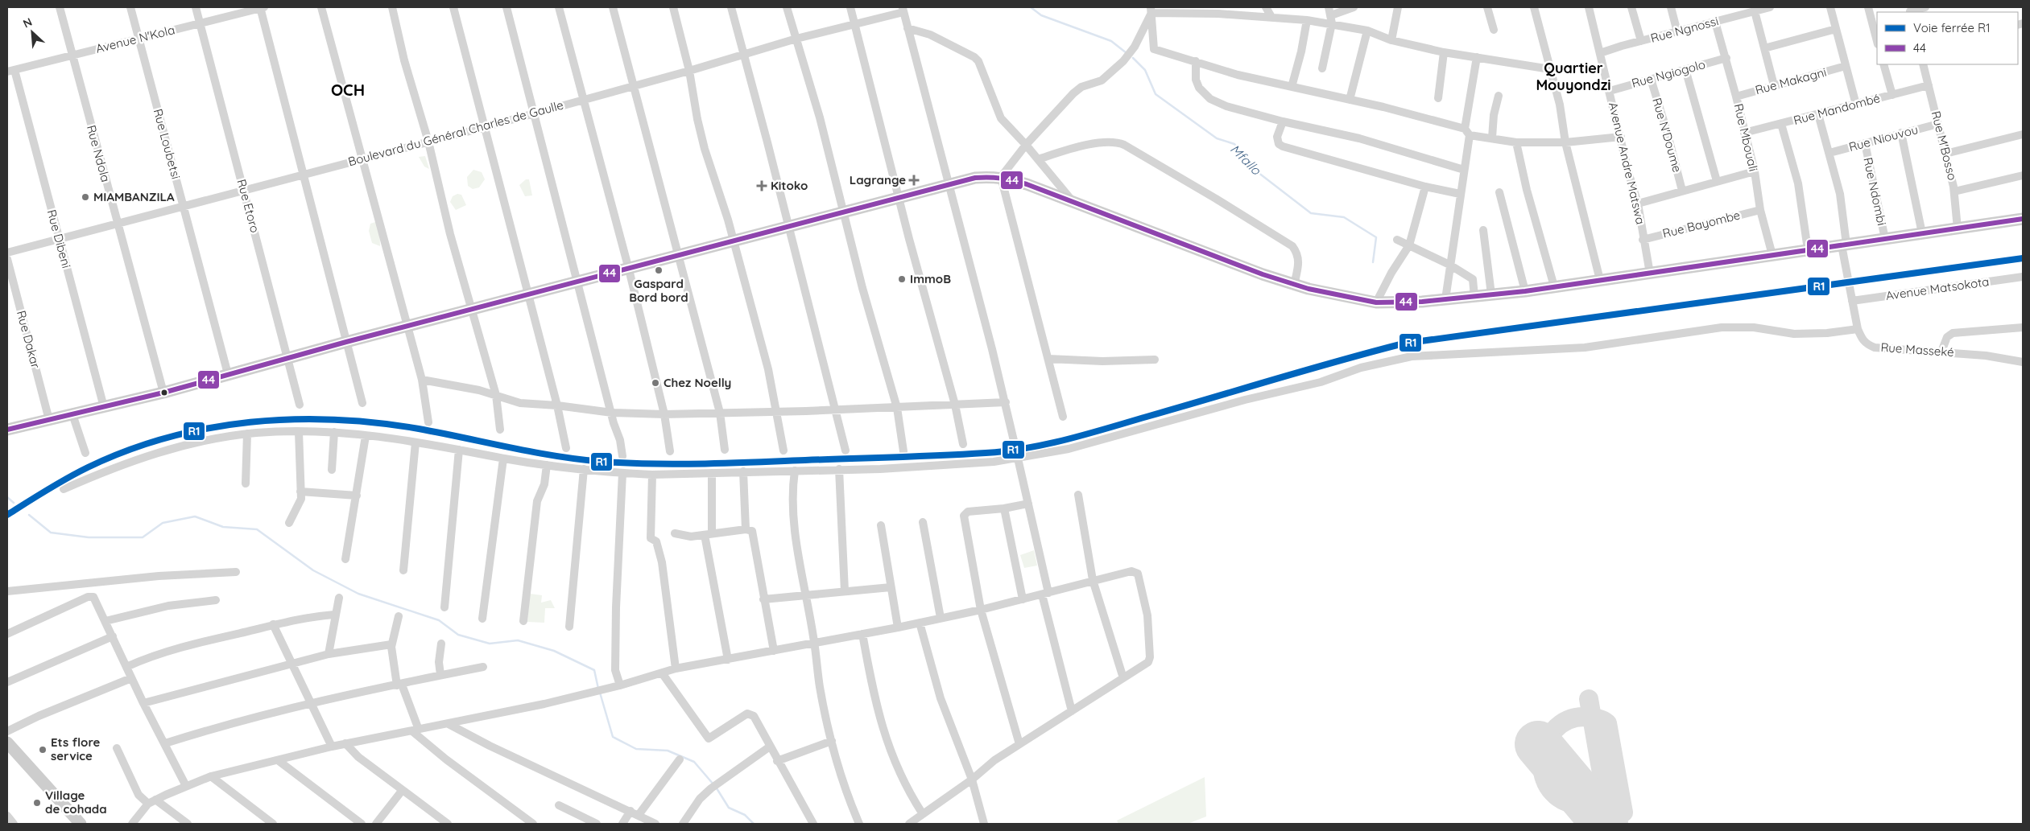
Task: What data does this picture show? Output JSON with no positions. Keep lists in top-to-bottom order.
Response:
{
  "streets": {
    "street": [
      "Rue Ngnossi",
      "Avenue N'Kola",
      "Rue Ngiogolo",
      "Rue Makagni",
      "Rue Mandombé",
      "Boulevard du Général Charles de Gaulle",
      "Rue N'Doume",
      "Rue Mbouali",
      "Rue Niouvou",
      "Rue Loubetsi",
      "Rue M'Bosso",
      "Rue Ndola",
      "Avenue Andre Matswa",
      "Rue Ndombi",
      "Rue Etoro",
      "Rue Bayombe",
      "Rue Dibeni",
      "Avenue Matsokota",
      "Rue Dakar",
      "Rue Masseké"
    ]
  },
  "crossings": [
    ["Rue Ngnossi", "Rue Mbouali"],
    ["Rue Ngnossi", "Avenue Andre Matswa"],
    ["Avenue N'Kola", "Rue Loubetsi"],
    ["Avenue N'Kola", "Rue Ndola"],
    ["Avenue N'Kola", "Rue Etoro"],
    ["Avenue N'Kola", "Rue Dibeni"],
    ["Rue Ngiogolo", "Rue N'Doume"],
    ["Rue Ngiogolo", "Rue Mbouali"],
    ["Rue Ngiogolo", "Avenue Andre Matswa"],
    ["Rue Makagni", "Rue Mbouali"],
    ["Rue Mandombé", "Rue Mbouali"],
    ["Rue Mandombé", "Rue M'Bosso"],
    ["Rue Mandombé", "Rue Masseké"],
    ["Boulevard du Général Charles de Gaulle", "Rue Loubetsi"],
    ["Boulevard du Général Charles de Gaulle", "Rue Ndola"],
    ["Boulevard du Général Charles de Gaulle", "Rue Etoro"],
    ["Boulevard du Général Charles de Gaulle", "Rue Dibeni"],
    ["Rue Mbouali", "Rue Bayombe"],
    ["Rue Niouvou", "Rue M'Bosso"],
    ["Rue Niouvou", "Rue Ndombi"],
    ["Rue Niouvou", "Rue Masseké"],
    ["Avenue Andre Matswa", "Rue Bayombe"],
    ["Avenue Matsokota", "Rue Masseké"]
  ],
  "districts": ["Quartier Mouyondzi", "OCH"],
  "water": ["Mfallo"],
  "places": {
    "health": ["Lagrange", "Kitoko"],
    "other": [
      "MIAMBANZILA",
      "Gaspard Bord bord",
      "ImmoB",
      "Chez Noelly",
      "Ets flore service",
      "Village de cohada"
    ]
  },
  "lines": ["transit line 44", "rail line R1"],
  "legend": ["Voie ferrée R1", "44"],
  "north": "top left"
}
